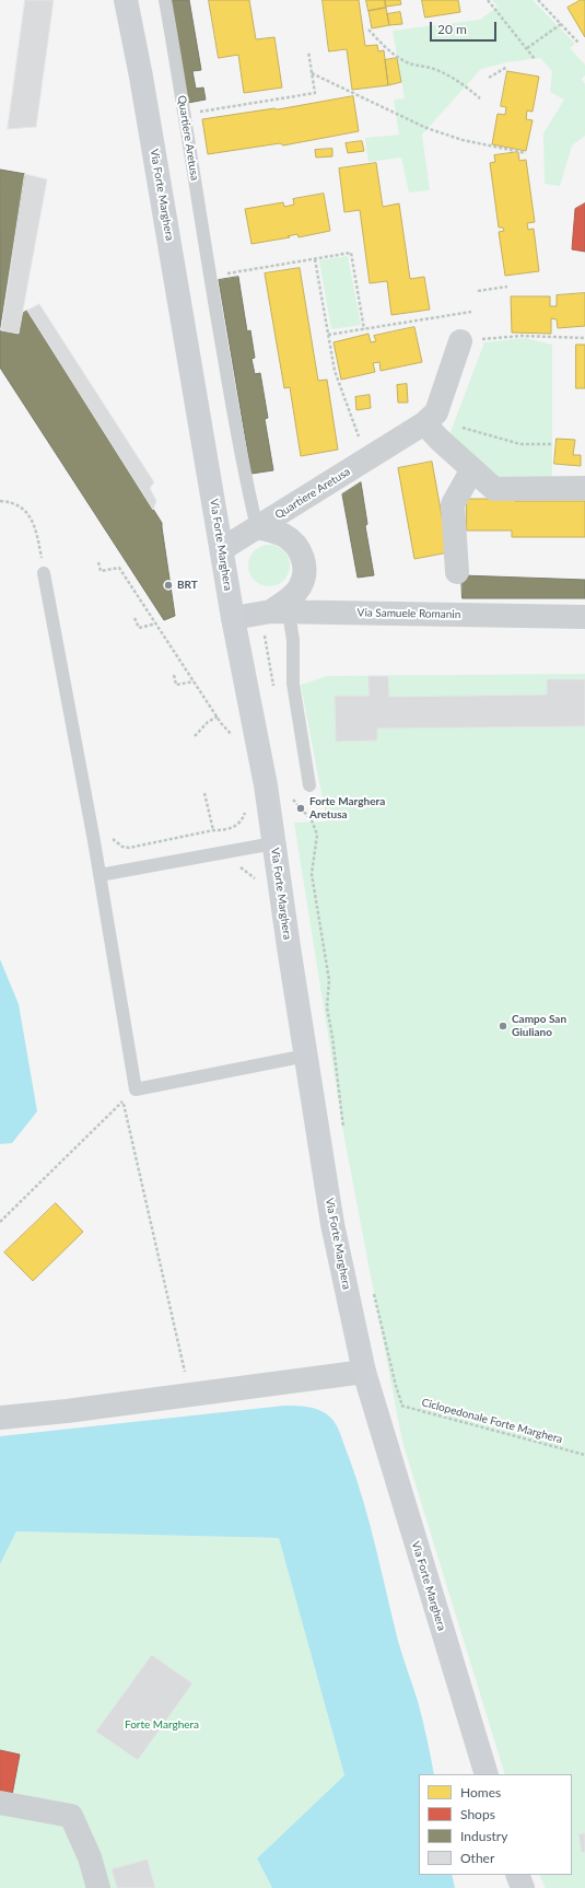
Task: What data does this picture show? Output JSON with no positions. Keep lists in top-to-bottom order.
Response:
{
  "streets": {
    "street": ["Quartiere Aretusa", "Via Forte Marghera", "Via Samuele Romanin"],
    "path": ["Ciclopedonale Forte Marghera"]
  },
  "crossings": [
    ["Quartiere Aretusa", "Via Forte Marghera"],
    ["Quartiere Aretusa", "Via Samuele Romanin"],
    ["Via Forte Marghera", "Via Samuele Romanin"]
  ],
  "parks": ["Forte Marghera"],
  "places": ["BRT", "Forte Marghera Aretusa", "Campo San Giuliano"],
  "legend": [
    "Homes",
    "Shops",
    "Industry",
    "Other"
  ],
  "scale_bar": "20 m"
}
